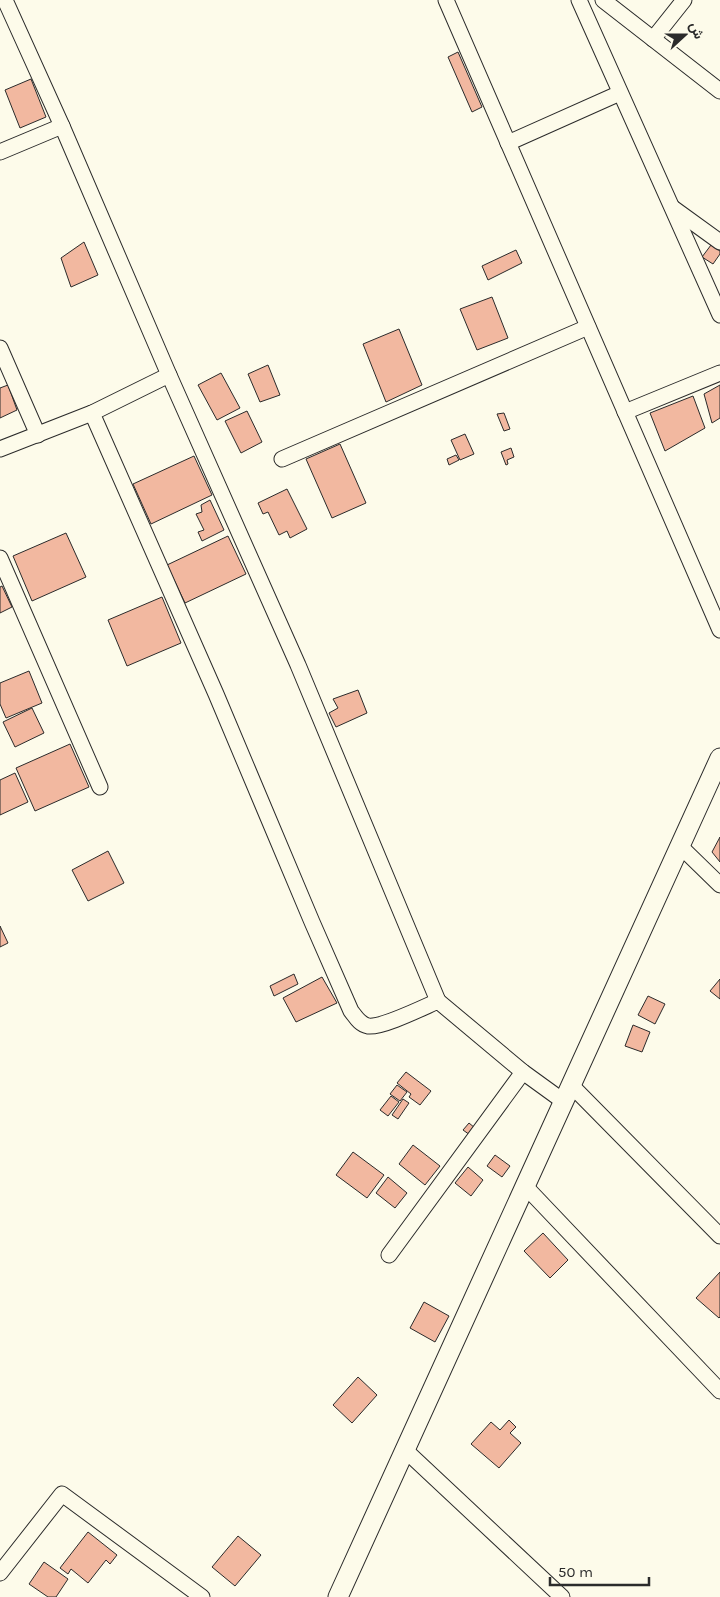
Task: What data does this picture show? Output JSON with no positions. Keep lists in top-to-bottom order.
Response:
{
  "scale_bar": "50 m",
  "north": "right"
}
